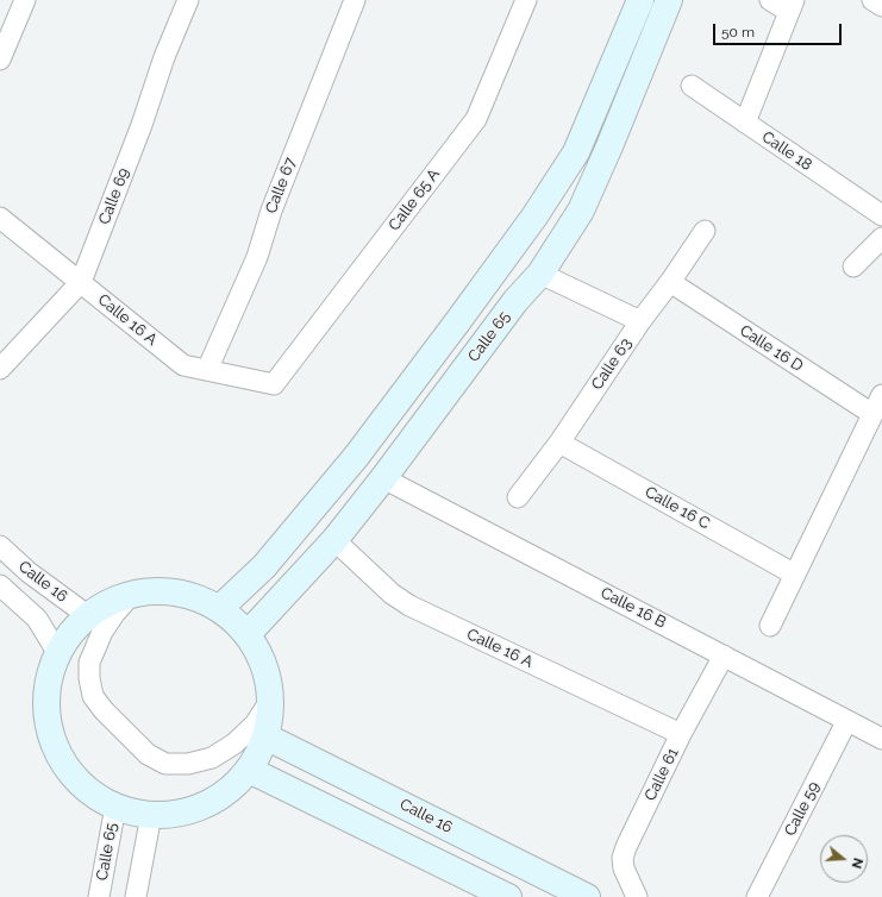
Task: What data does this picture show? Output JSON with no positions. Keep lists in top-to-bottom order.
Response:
{
  "streets": {
    "main road": ["Calle 65", "Calle 16"],
    "street": [
      "Calle 18",
      "Calle 67",
      "Calle 69",
      "Calle 65 A",
      "Calle 16 A",
      "Calle 16 D",
      "Calle 63",
      "Calle 16 C",
      "Calle 16 B",
      "Calle 61",
      "Calle 59"
    ]
  },
  "crossings": [
    ["Calle 67", "Calle 16 A"],
    ["Calle 69", "Calle 16 A"],
    ["Calle 65 A", "Calle 16 A"],
    ["Calle 16 A", "Calle 65"],
    ["Calle 16 A", "Calle 61"],
    ["Calle 65", "Calle 16 B"],
    ["Calle 16 D", "Calle 63"],
    ["Calle 63", "Calle 16 C"],
    ["Calle 16 B", "Calle 61"],
    ["Calle 16 B", "Calle 59"]
  ],
  "scale_bar": "50 m",
  "north": "right"
}
